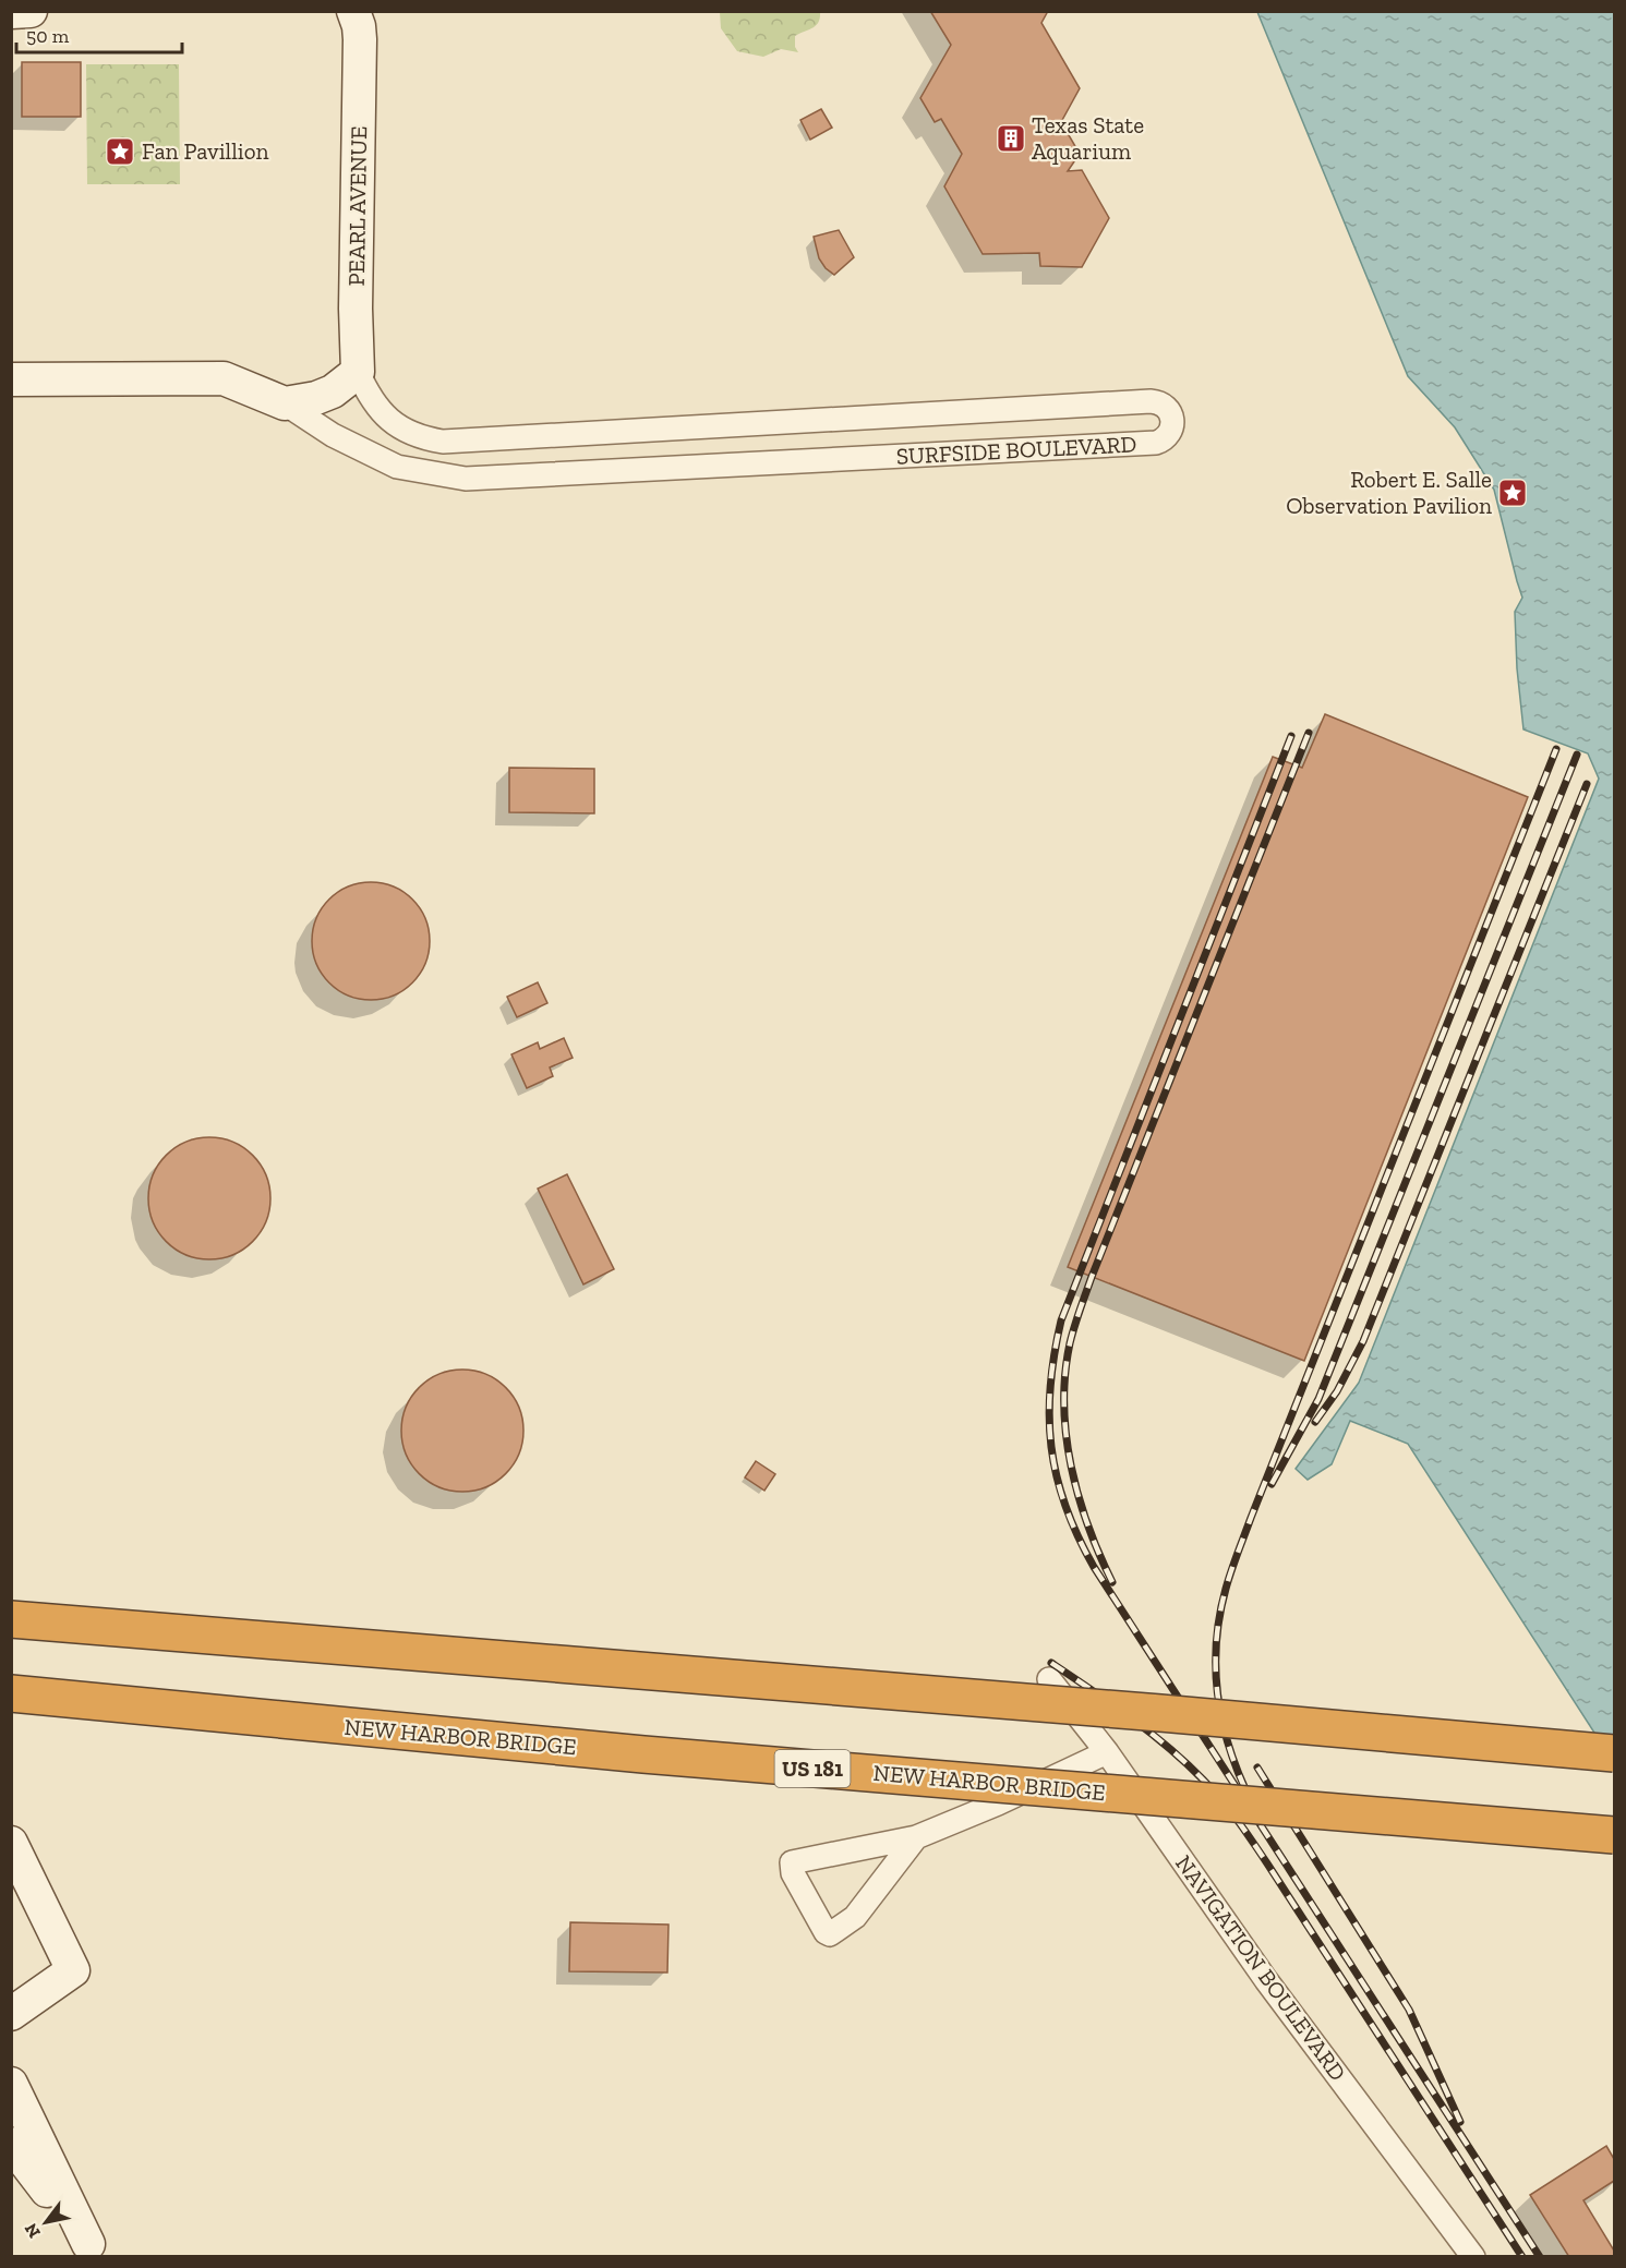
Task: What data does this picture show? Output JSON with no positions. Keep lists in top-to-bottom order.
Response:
{
  "streets": {
    "highway": ["NEW HARBOR BRIDGE", "US 181"],
    "street": ["PEARL AVENUE", "SURFSIDE BOULEVARD", "NAVIGATION BOULEVARD"]
  },
  "crossings": [
    ["PEARL AVENUE", "SURFSIDE BOULEVARD"]
  ],
  "places": {
    "building": ["Texas State Aquarium"],
    "place": ["Fan Pavillion", "Robert E. Salle Observation Pavilion"]
  },
  "scale_bar": "50 m",
  "north": "bottom left"
}
